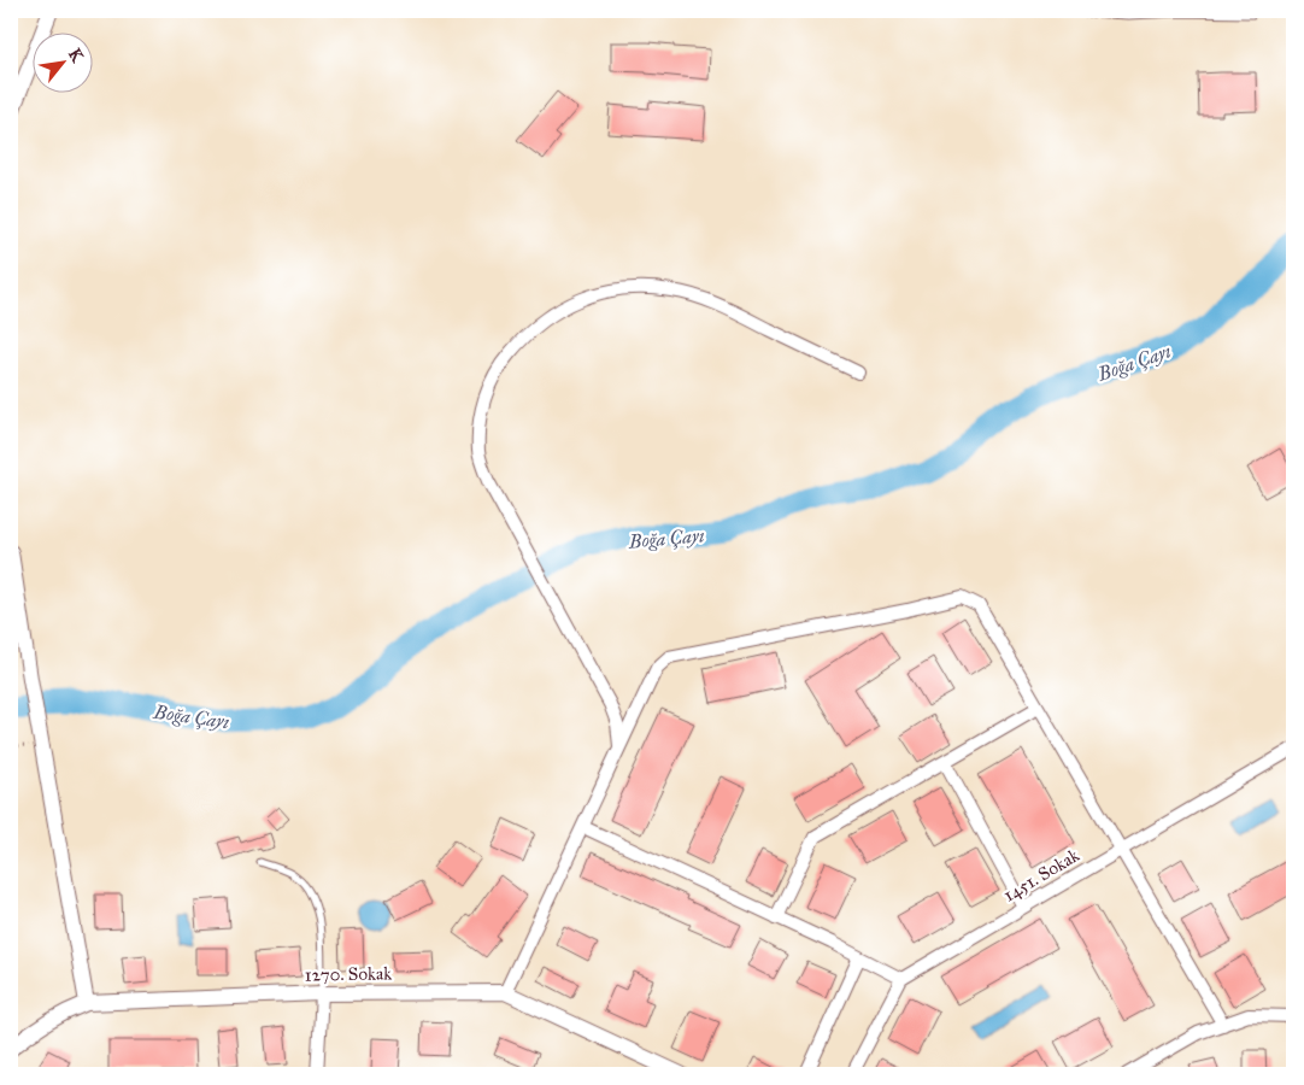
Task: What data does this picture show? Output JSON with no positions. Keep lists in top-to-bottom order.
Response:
{
  "streets": {
    "street": ["1451. Sokak", "1270. Sokak"]
  },
  "water": ["Boğa Çayı"],
  "north": "top right"
}
